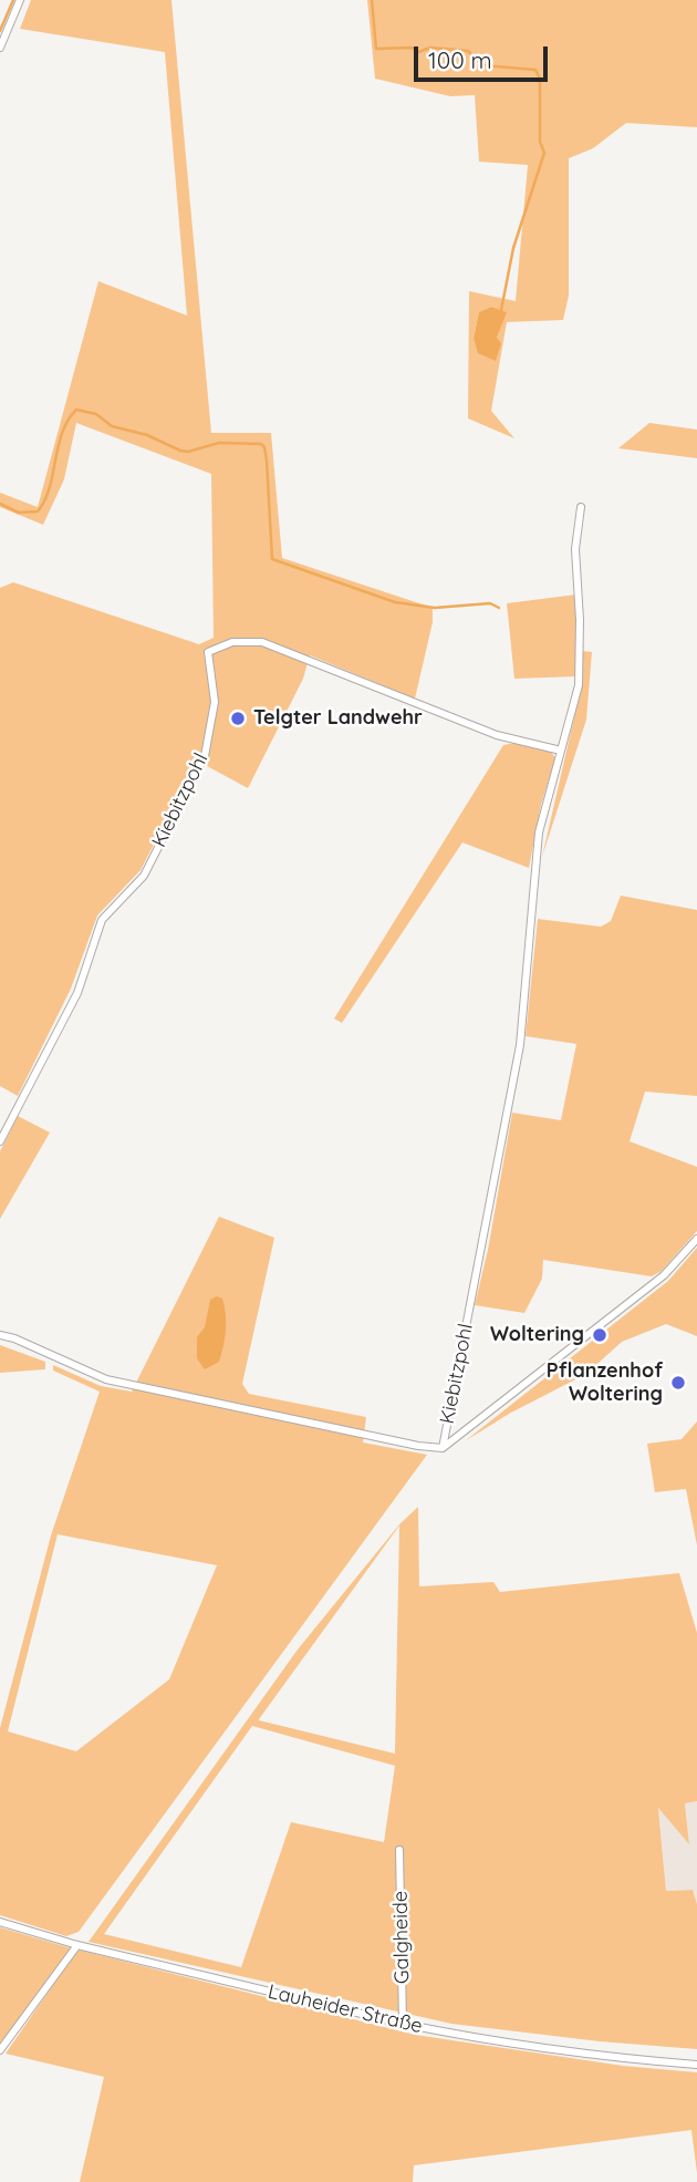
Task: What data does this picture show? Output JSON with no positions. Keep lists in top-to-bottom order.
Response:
{
  "streets": {
    "street": ["Kiebitzpohl", "Galgheide", "Lauheider Straße"]
  },
  "crossings": [
    ["Galgheide", "Lauheider Straße"]
  ],
  "places": ["Telgter Landwehr", "Woltering", "Pflanzenhof Woltering"],
  "scale_bar": "100 m"
}
